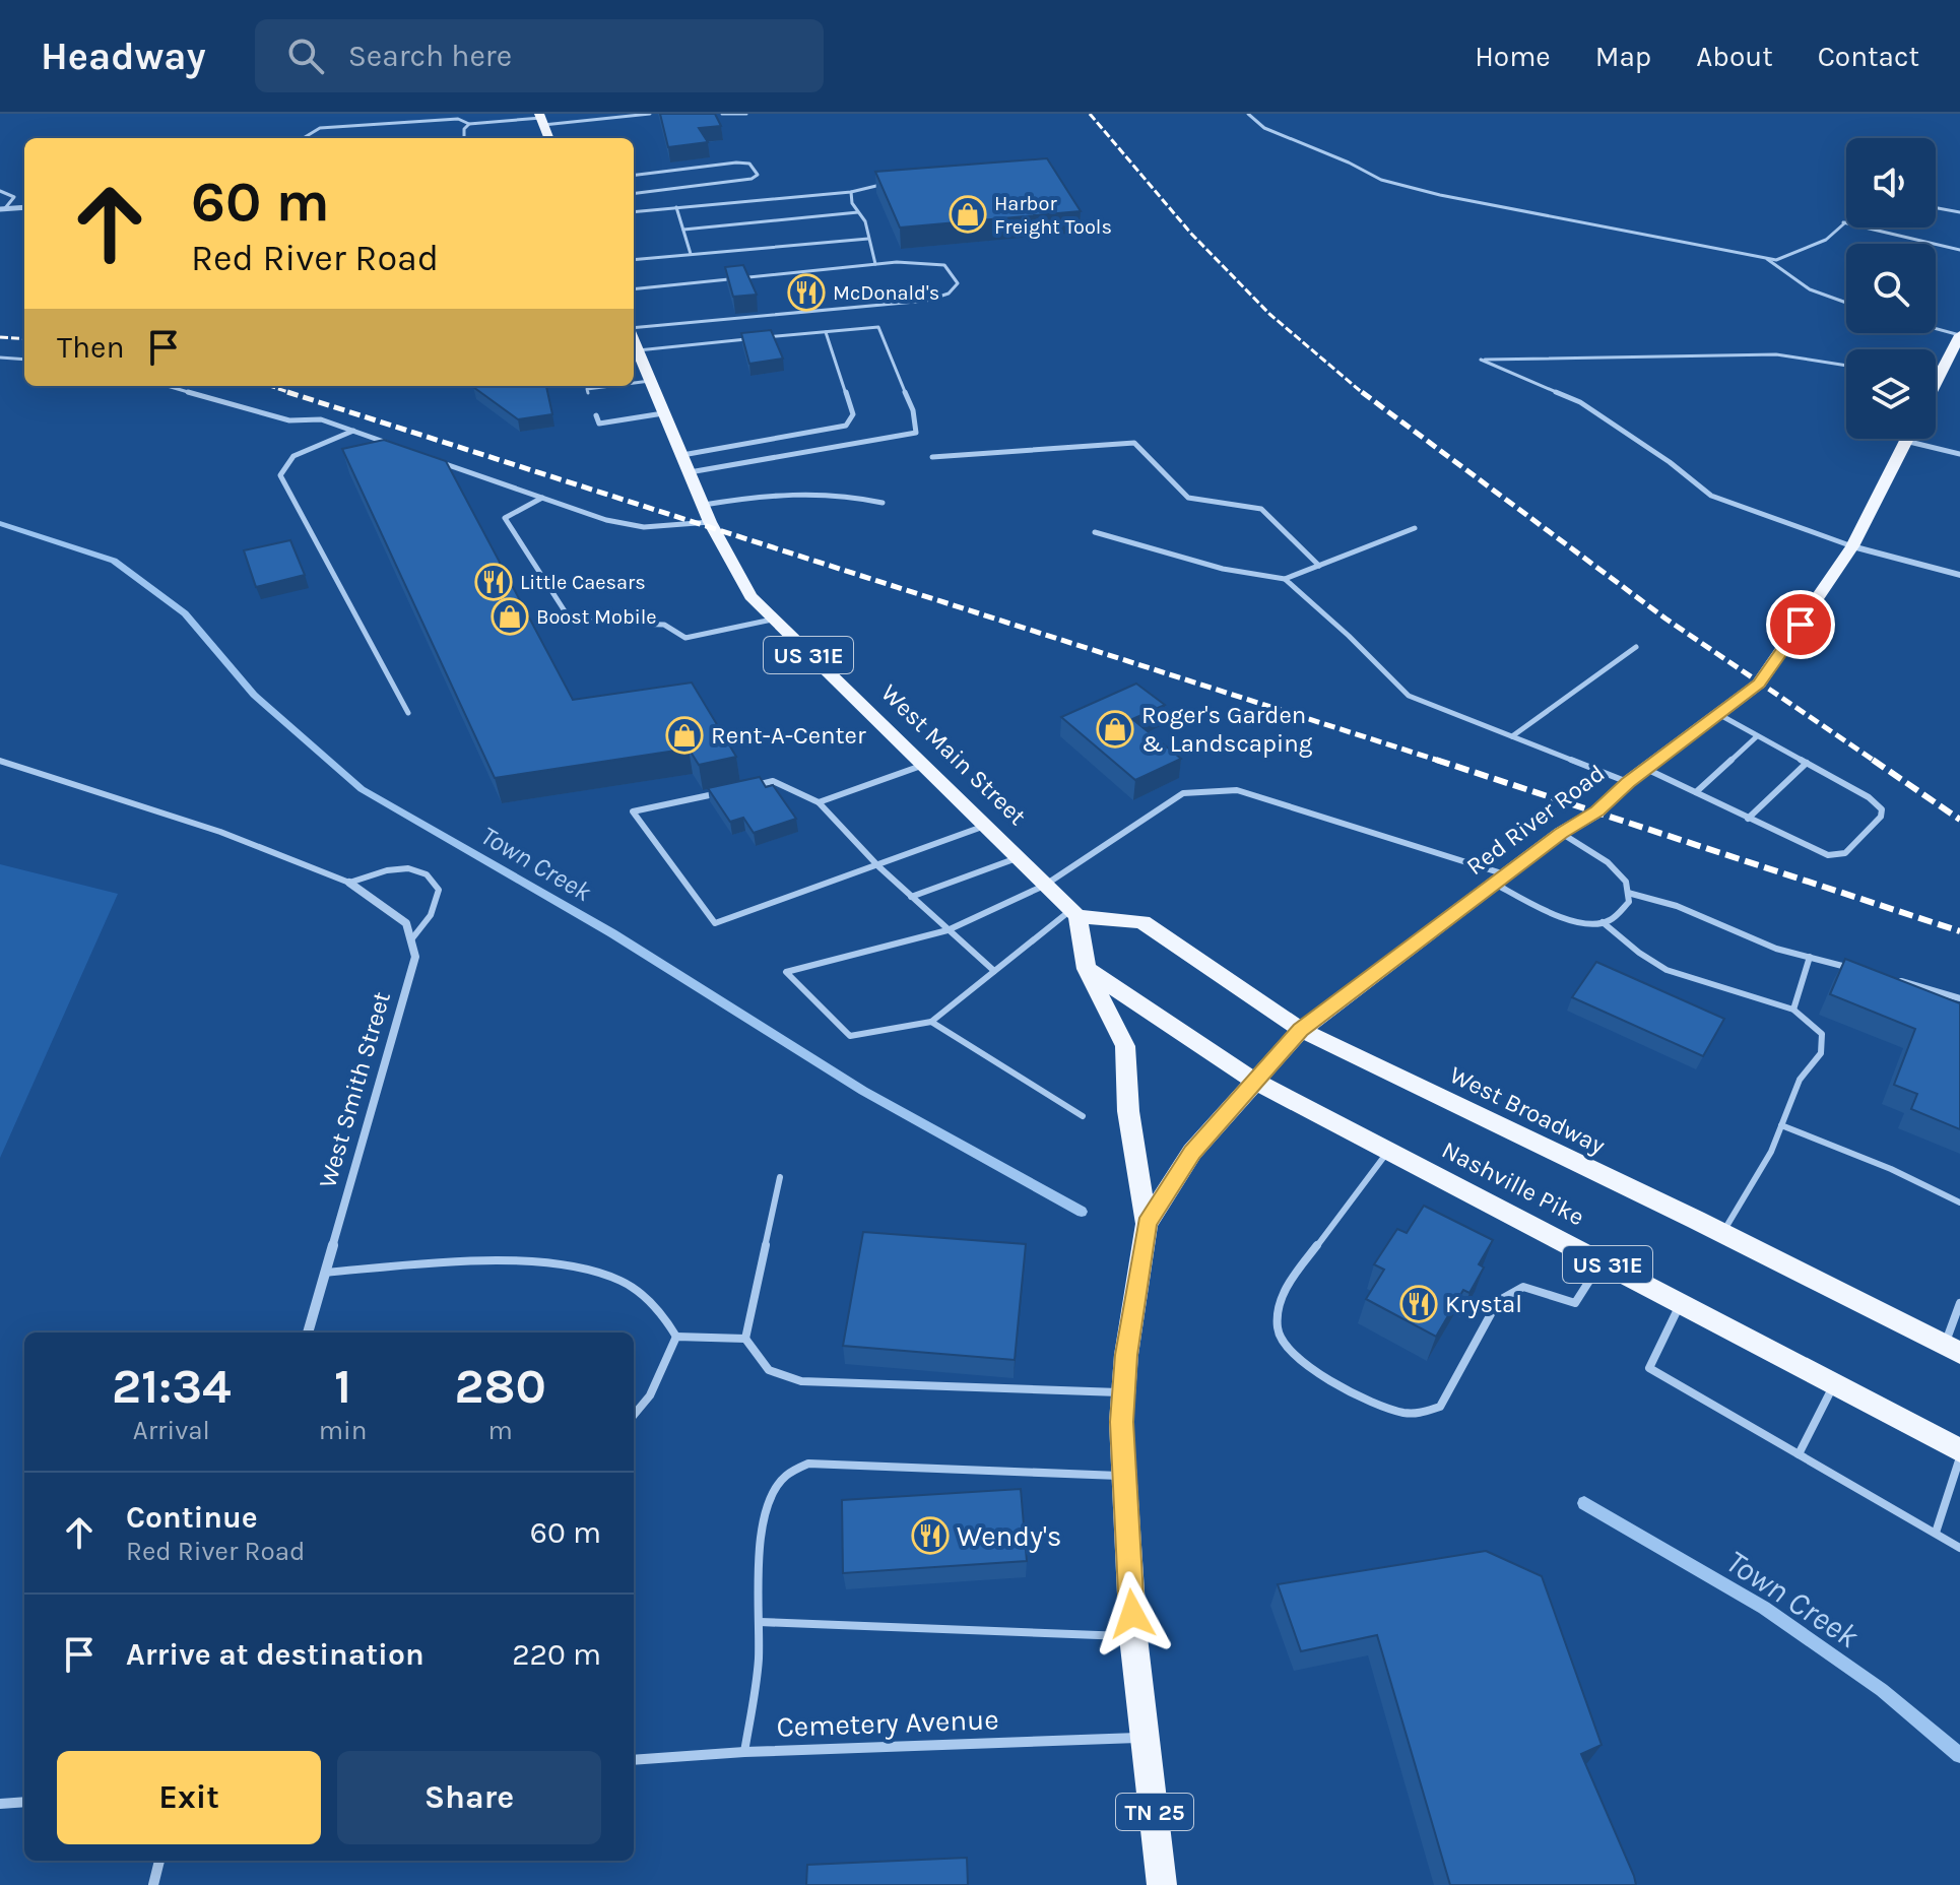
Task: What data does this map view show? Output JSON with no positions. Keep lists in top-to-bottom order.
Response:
{
  "streets": {
    "main road": [
      "US 31E",
      "West Main Street",
      "Red River Road",
      "West Broadway",
      "Nashville Pike",
      "TN 25"
    ],
    "street": ["West Smith Street", "Cemetery Avenue"]
  },
  "crossings": [
    ["US 31E", "Red River Road"],
    ["US 31E", "Nashville Pike"],
    ["West Main Street", "West Broadway"],
    ["Red River Road", "West Broadway"],
    ["Red River Road", "Nashville Pike"],
    ["Red River Road", "TN 25"],
    ["Cemetery Avenue", "TN 25"]
  ],
  "water": ["Town Creek"],
  "places": {
    "shop": [
      "Harbor Freight Tools",
      "Boost Mobile",
      "Roger's Garden & Landscaping",
      "Rent-A-Center"
    ],
    "restaurant": [
      "McDonald's",
      "Little Caesars",
      "Krystal",
      "Wendy's"
    ]
  },
  "page": {
    "header": "Headway",
    "search": "Search here",
    "nav": [
      "Home",
      "Map",
      "About",
      "Contact"
    ],
    "turn": ["60 m", "Red River Road"],
    "then": "Then",
    "eta": [
      "21:34",
      "Arrival",
      "1",
      "min",
      "280",
      "m"
    ],
    "list": [
      {
        "name": "Continue",
        "note": "Red River Road",
        "value": "60 m"
      },
      {
        "name": "Arrive at destination",
        "value": "220 m"
      }
    ],
    "buttons": ["Exit", "Share"]
  }
}
